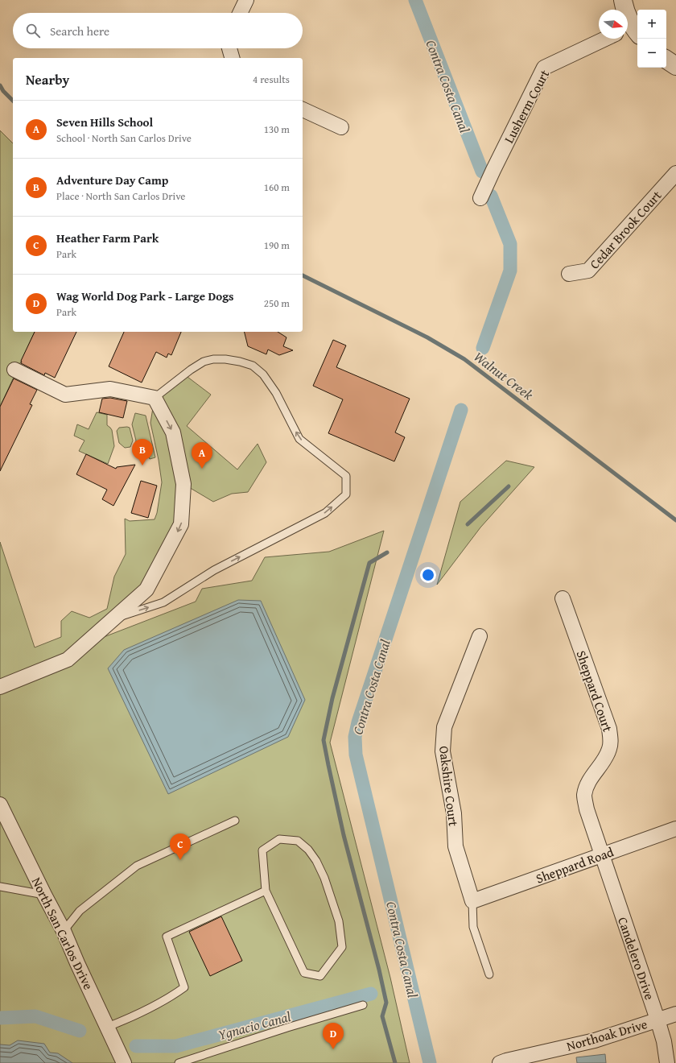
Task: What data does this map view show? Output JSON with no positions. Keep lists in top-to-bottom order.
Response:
{
  "streets": {
    "street": [
      "Lusherm Court",
      "Cedar Brook Court",
      "Sheppard Court",
      "Oakshire Court",
      "Sheppard Road",
      "North San Carlos Drive",
      "Candelero Drive",
      "Northoak Drive"
    ]
  },
  "crossings": [
    ["Sheppard Court", "Sheppard Road"],
    ["Sheppard Court", "Candelero Drive"],
    ["Oakshire Court", "Sheppard Road"],
    ["Sheppard Road", "Candelero Drive"],
    ["Candelero Drive", "Northoak Drive"]
  ],
  "water": ["Contra Costa Canal", "Walnut Creek", "Ygnacio Canal"],
  "north": "right",
  "page": {
    "map_buttons": ["+", "−"],
    "search": "Search here",
    "heading": ["Nearby", "4 results"],
    "list": [
      {
        "mark": "A",
        "name": "Seven Hills School",
        "note": "School · North San Carlos Drive",
        "value": "130 m"
      },
      {
        "mark": "B",
        "name": "Adventure Day Camp",
        "note": "Place · North San Carlos Drive",
        "value": "160 m"
      },
      {
        "mark": "C",
        "name": "Heather Farm Park",
        "note": "Park",
        "value": "190 m"
      },
      {
        "mark": "D",
        "name": "Wag World Dog Park - Large Dogs",
        "note": "Park",
        "value": "250 m"
      }
    ],
    "pins": [
      "B",
      "A",
      "C",
      "D"
    ]
  }
}
